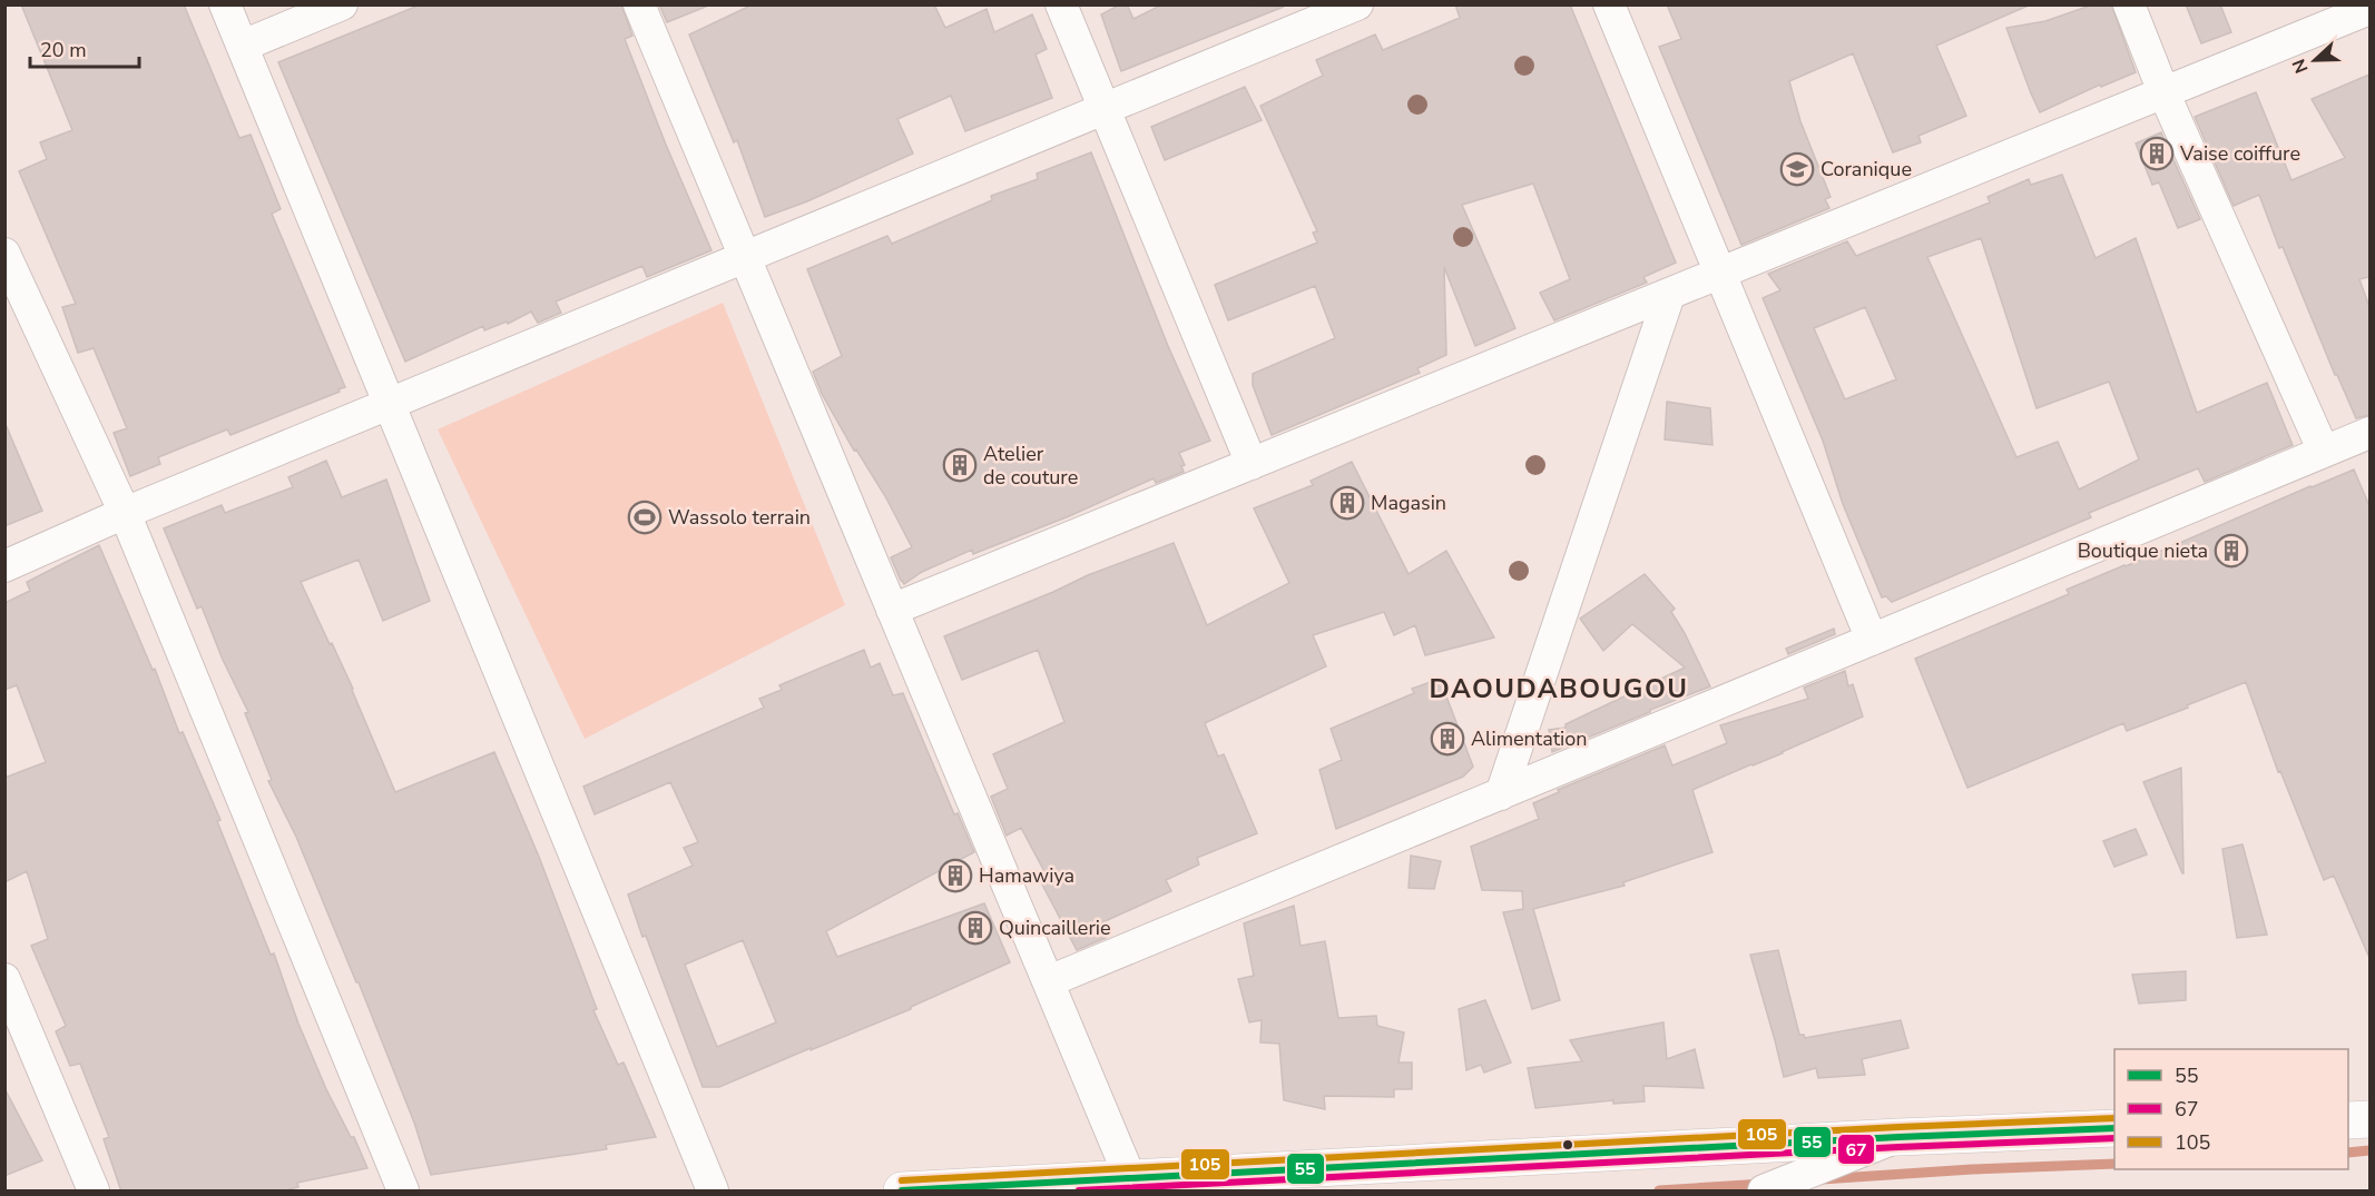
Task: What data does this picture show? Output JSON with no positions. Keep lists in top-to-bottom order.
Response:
{
  "districts": ["DAOUDABOUGOU"],
  "places": {
    "building": [
      "Vaise coiffure",
      "Atelier de couture",
      "Magasin",
      "Boutique nieta",
      "Alimentation",
      "Hamawiya",
      "Quincaillerie"
    ],
    "school or university": ["Coranique"],
    "sports": ["Wassolo terrain"]
  },
  "lines": ["transit line 105", "transit line 55", "transit line 67"],
  "legend": ["55", "67", "105"],
  "scale_bar": "20 m",
  "north": "left"
}
